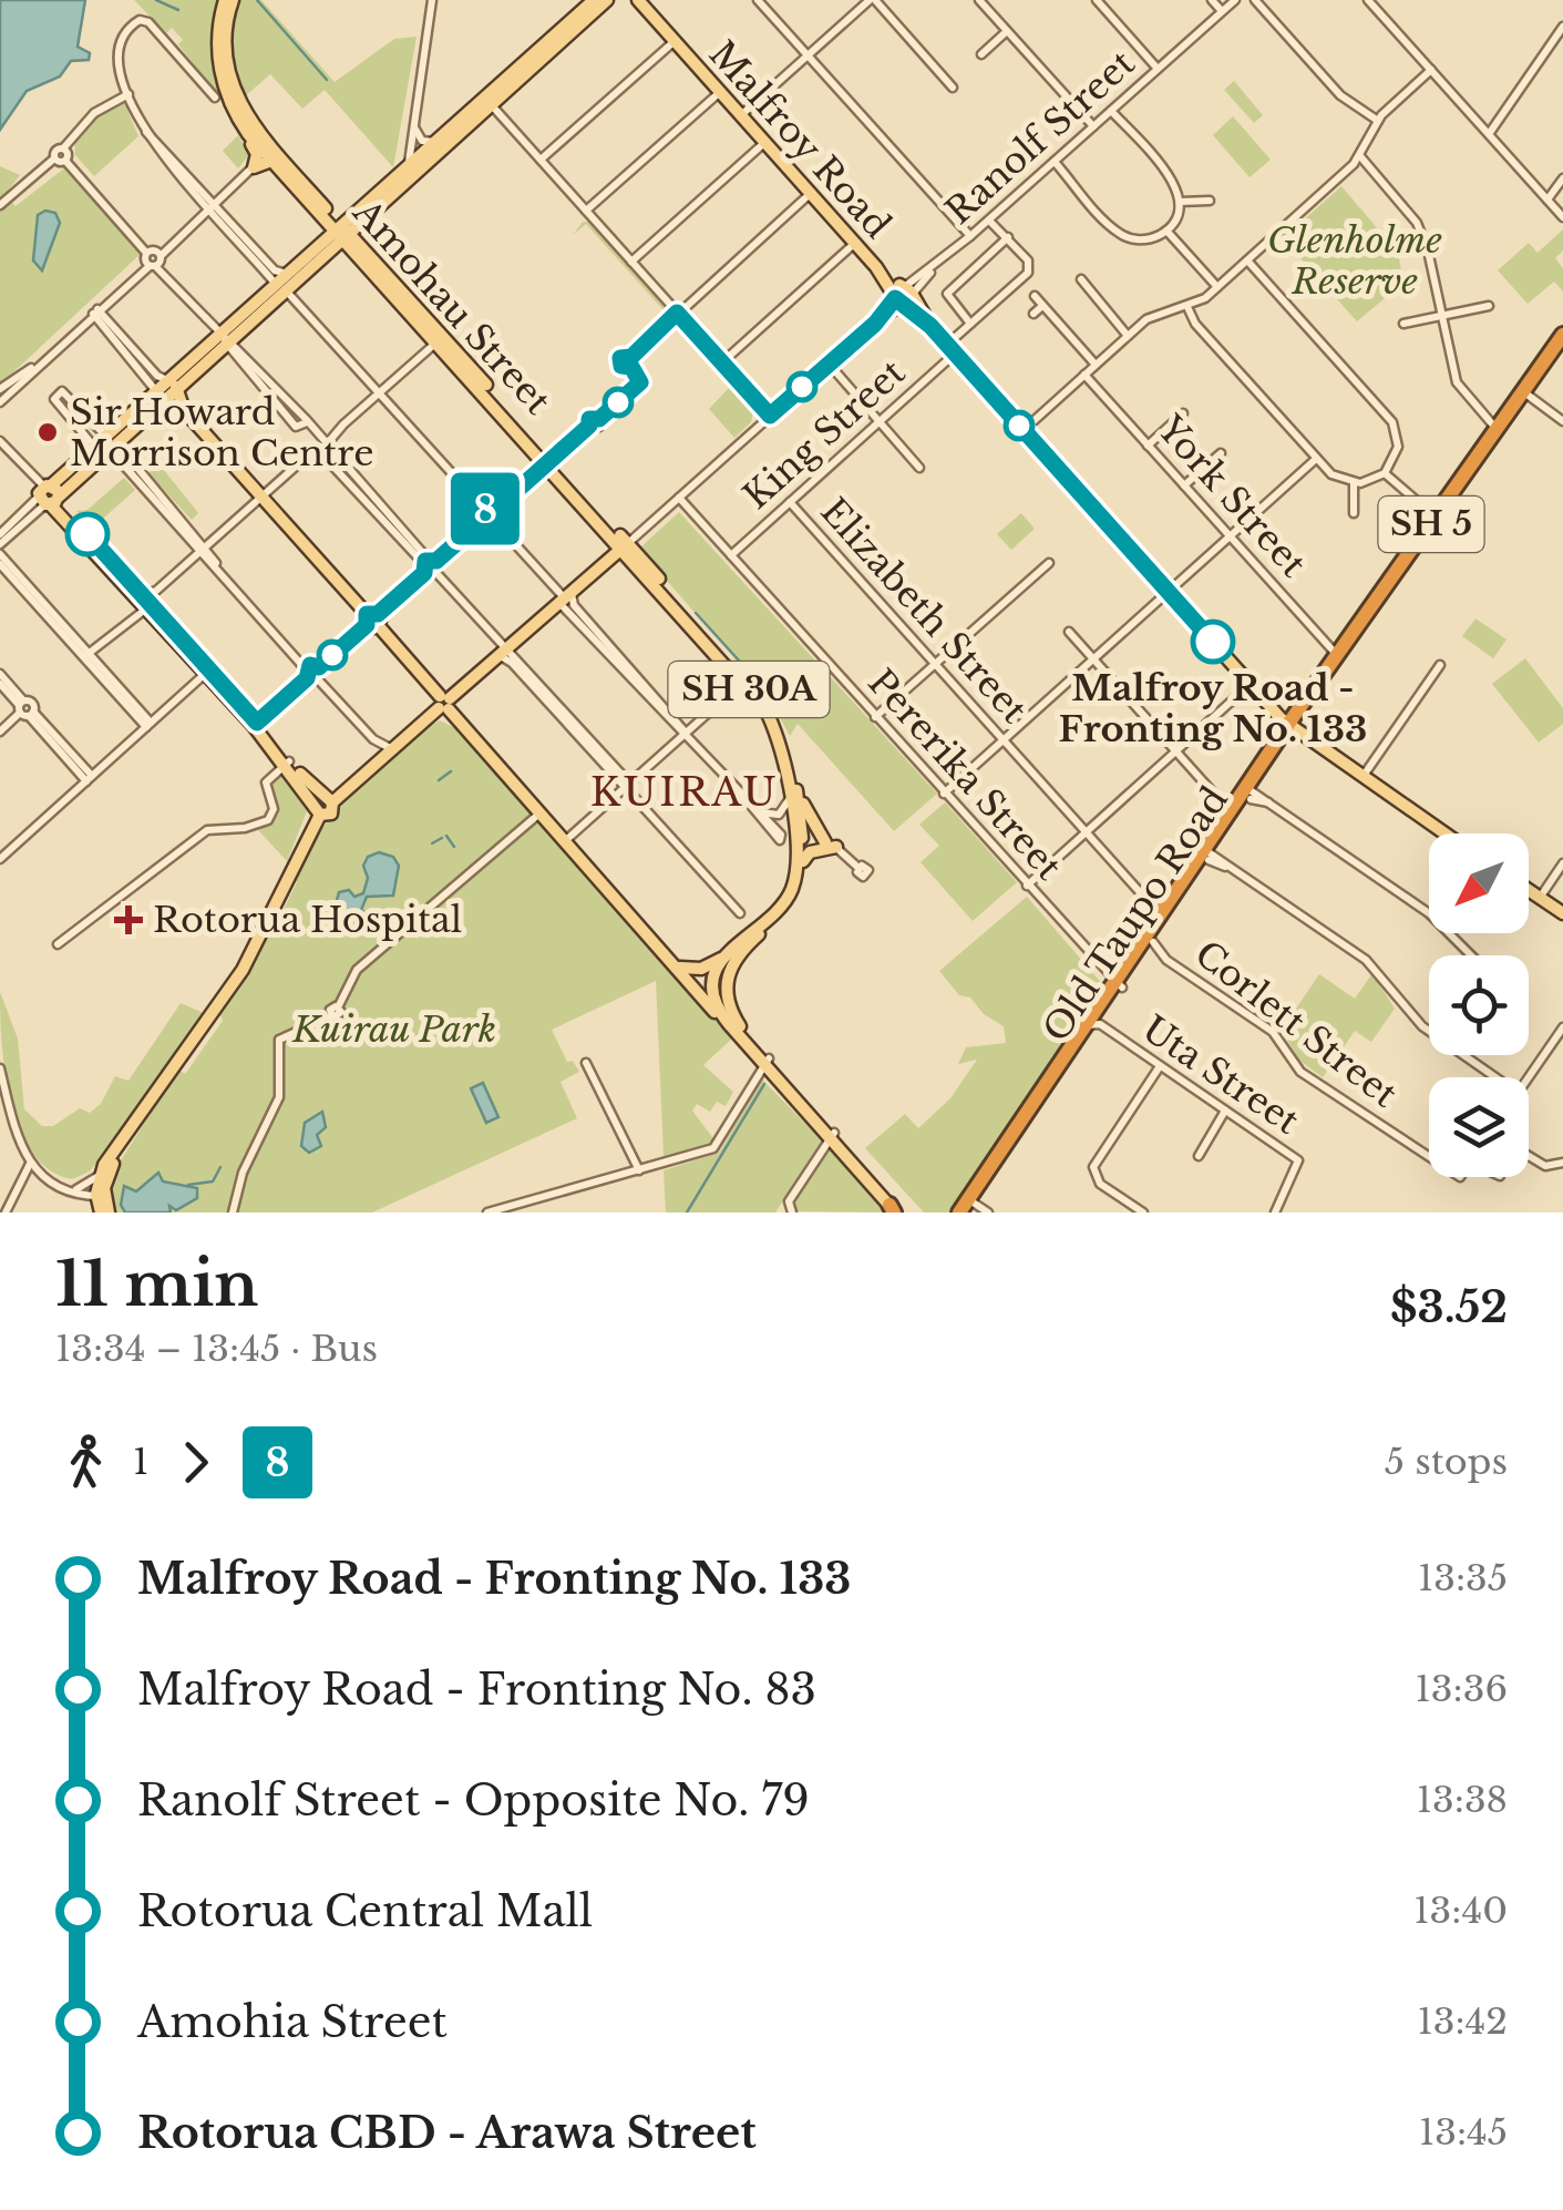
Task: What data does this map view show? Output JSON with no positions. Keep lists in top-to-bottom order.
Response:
{
  "streets": {
    "highway": ["SH 5", "Old Taupo Road"],
    "main road": [
      "Ranolf Street",
      "Malfroy Road",
      "Amohau Street",
      "SH 30A"
    ],
    "street": [
      "King Street",
      "York Street",
      "Elizabeth Street",
      "Pererika Street",
      "Corlett Street",
      "Uta Street"
    ]
  },
  "crossings": [
    ["Ranolf Street", "Malfroy Road"],
    ["Ranolf Street", "Amohau Street"],
    ["Ranolf Street", "Pererika Street"],
    ["Malfroy Road", "King Street"],
    ["Malfroy Road", "Old Taupo Road"],
    ["King Street", "Elizabeth Street"],
    ["King Street", "Pererika Street"],
    ["York Street", "Old Taupo Road"],
    ["Pererika Street", "Old Taupo Road"],
    ["Old Taupo Road", "Corlett Street"],
    ["Old Taupo Road", "Uta Street"]
  ],
  "districts": ["KUIRAU"],
  "parks": ["Glenholme Reserve", "Kuirau Park"],
  "places": {
    "other": ["Sir Howard Morrison Centre", "Malfroy Road - Fronting No. 133"],
    "health": ["Rotorua Hospital"]
  },
  "lines": ["bus line 8"],
  "north": "bottom left",
  "page": {
    "on_map": "8",
    "heading": ["11 min", "13:34 – 13:45 · Bus", "$3.52"],
    "legs": ["1", "8", "5 stops"],
    "list": [
      {
        "name": "Malfroy Road - Fronting No. 133",
        "value": "13:35"
      },
      {
        "name": "Malfroy Road - Fronting No. 83",
        "value": "13:36"
      },
      {
        "name": "Ranolf Street - Opposite No. 79",
        "value": "13:38"
      },
      {
        "name": "Rotorua Central Mall",
        "value": "13:40"
      },
      {
        "name": "Amohia Street",
        "value": "13:42"
      },
      {
        "name": "Rotorua CBD - Arawa Street",
        "value": "13:45"
      }
    ]
  }
}
